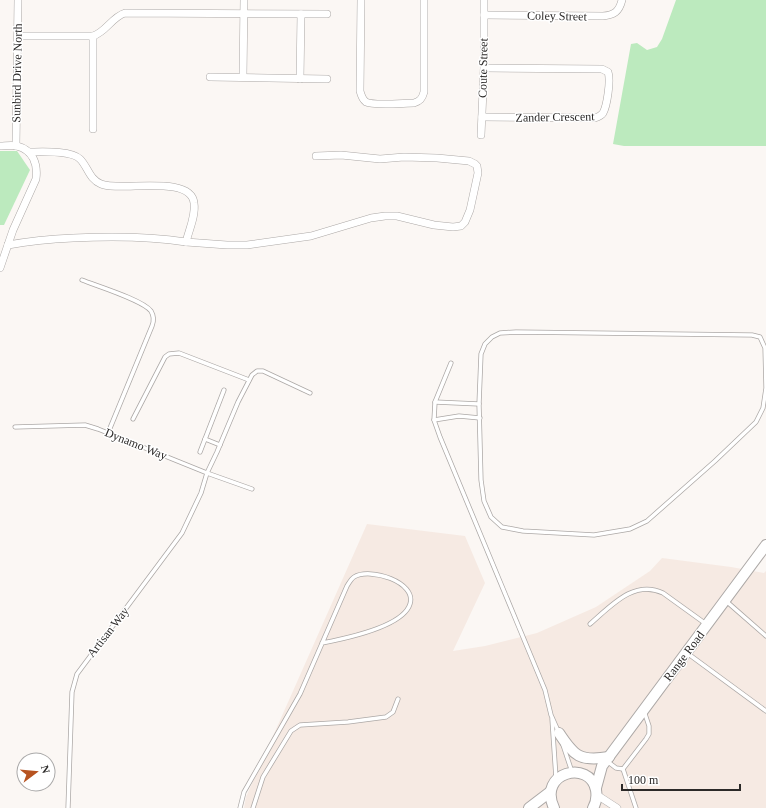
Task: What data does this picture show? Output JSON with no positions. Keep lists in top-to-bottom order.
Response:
{
  "streets": {
    "main road": ["Range Road"],
    "street": [
      "Coley Street",
      "Coute Street",
      "Sunbird Drive North",
      "Zander Crescent"
    ],
    "lane": ["Dynamo Way", "Artisan Way"]
  },
  "crossings": [
    ["Coley Street", "Coute Street"],
    ["Coute Street", "Zander Crescent"],
    ["Dynamo Way", "Artisan Way"]
  ],
  "scale_bar": "100 m",
  "north": "right"
}
